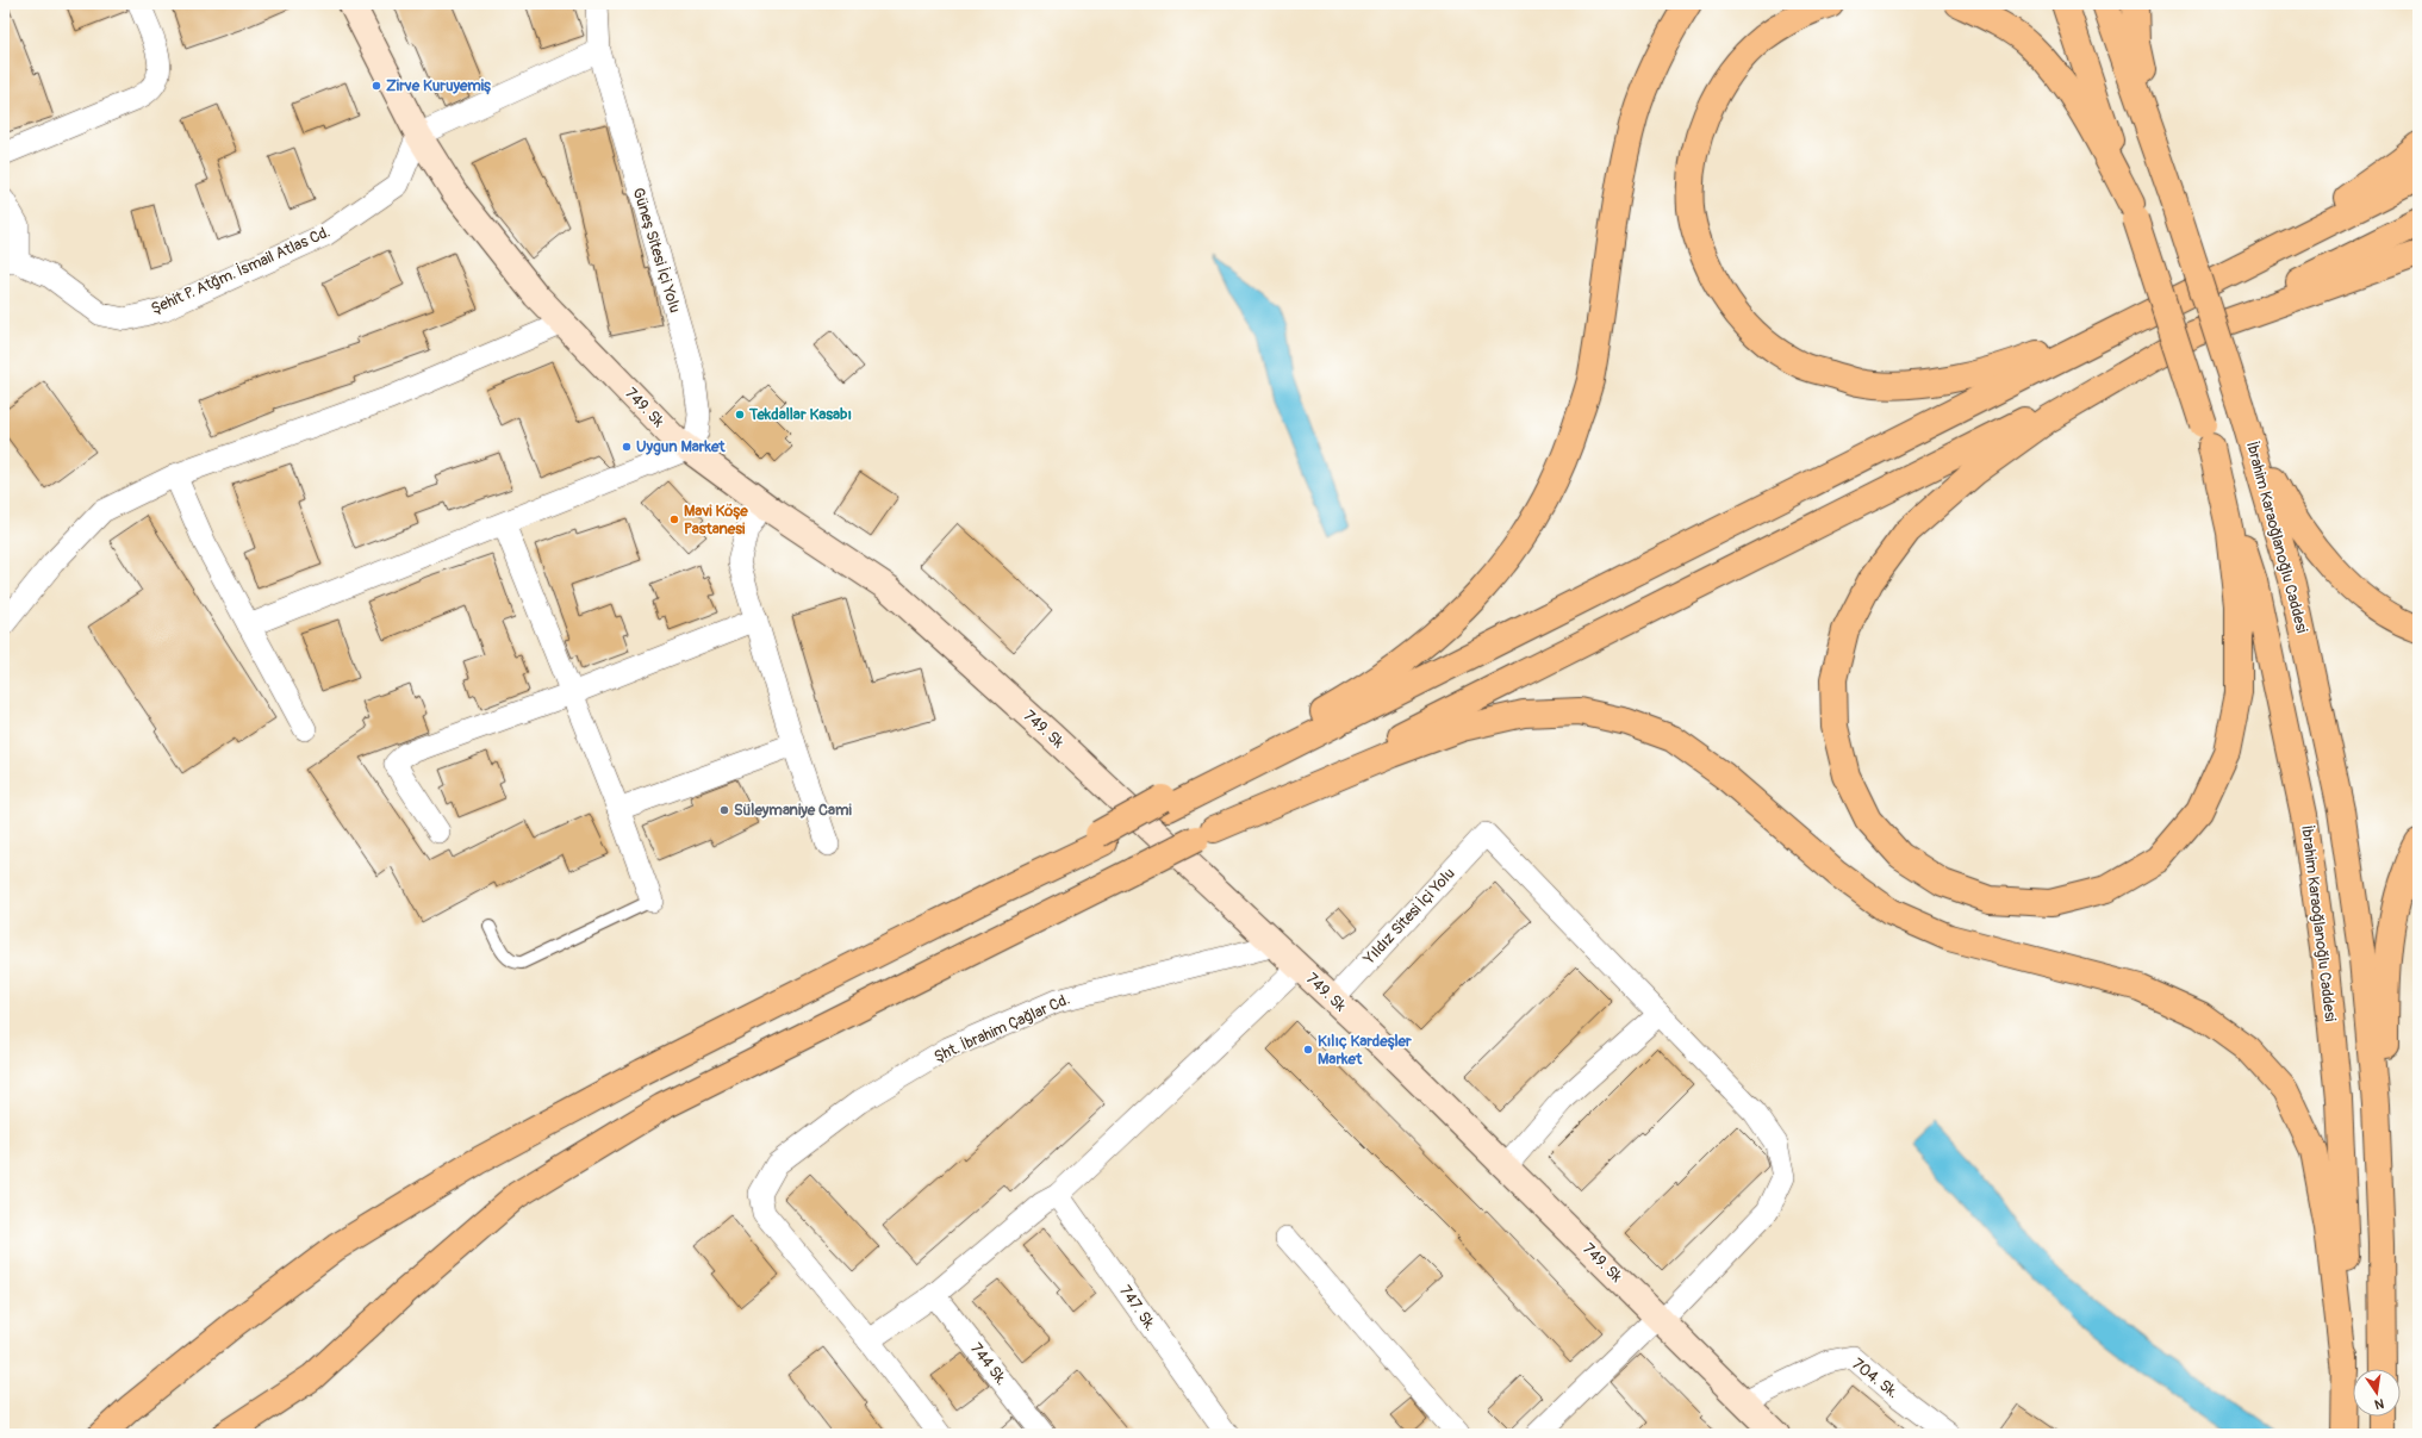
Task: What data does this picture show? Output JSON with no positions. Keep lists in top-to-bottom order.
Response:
{
  "streets": {
    "highway": ["İbrahim Karaoğlanoğlu Caddesi"],
    "street": [
      "Güneş Sitesi İçi Yolu",
      "Şehit P. Atğm. İsmail Atlas Cd.",
      "749. Sk",
      "Yıldız Sitesi İçi Yolu",
      "Şht. İbrahim Çağlar Cd.",
      "747. Sk.",
      "744 Sk.",
      "704. Sk."
    ]
  },
  "crossings": [
    ["Güneş Sitesi İçi Yolu", "749. Sk"],
    ["Şehit P. Atğm. İsmail Atlas Cd.", "749. Sk"],
    ["749. Sk", "Yıldız Sitesi İçi Yolu"],
    ["749. Sk", "Şht. İbrahim Çağlar Cd."],
    ["749. Sk", "704. Sk."]
  ],
  "places": [
    "Zirve Kuruyemiş",
    "Tekdallar Kasabı",
    "Uygun Market",
    "Mavi Köşe Pastanesi",
    "Süleymaniye Cami",
    "Kılıç Kardeşler Market"
  ],
  "north": "bottom"
}
